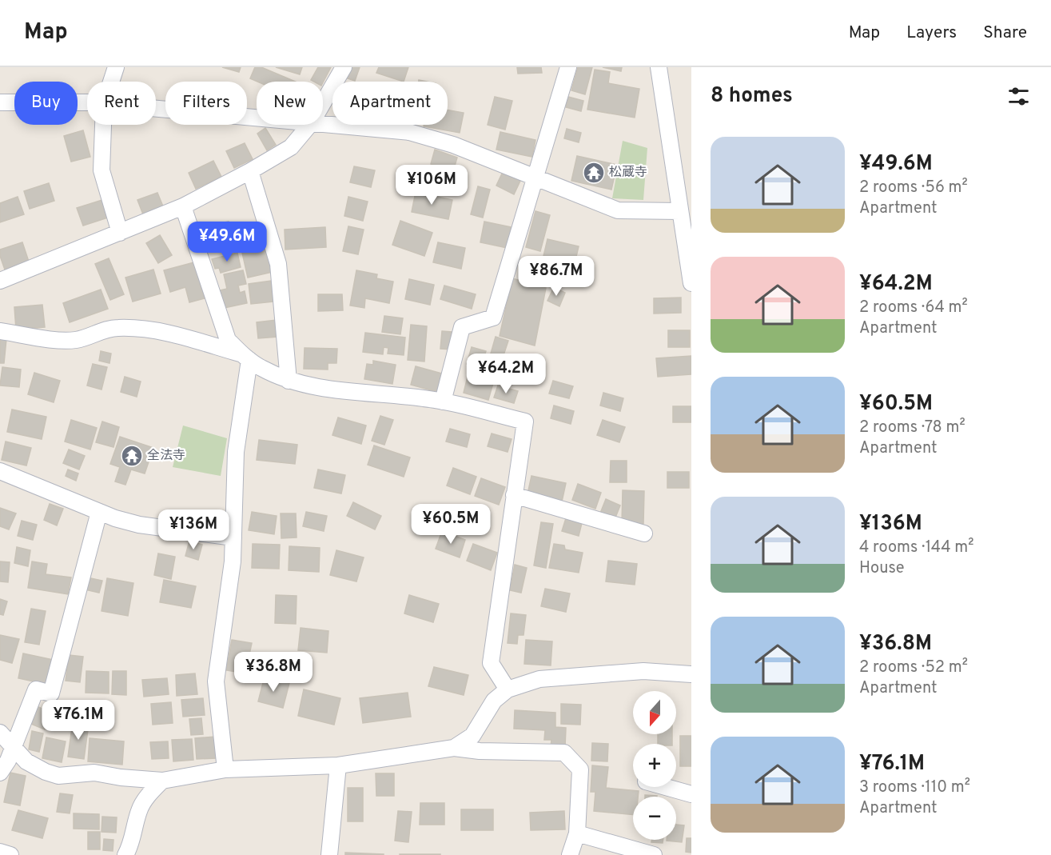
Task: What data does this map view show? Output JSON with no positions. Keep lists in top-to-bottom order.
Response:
{
  "places": {
    "temple": ["松蔵寺", "全法寺"]
  },
  "north": "bottom",
  "page": {
    "header": "Map",
    "nav": ["Map", "Layers", "Share"],
    "heading": "8 homes",
    "chip": [
      "Buy",
      "Rent",
      "Filters",
      "New",
      "Apartment"
    ],
    "list": [
      {
        "name": "¥49.6M",
        "note": "2 rooms · 56 m² · Apartment"
      },
      {
        "name": "¥64.2M",
        "note": "2 rooms · 64 m² · Apartment"
      },
      {
        "name": "¥60.5M",
        "note": "2 rooms · 78 m² · Apartment"
      },
      {
        "name": "¥136M",
        "note": "4 rooms · 144 m² · House"
      },
      {
        "name": "¥36.8M",
        "note": "2 rooms · 52 m² · Apartment"
      },
      {
        "name": "¥76.1M",
        "note": "3 rooms · 110 m² · Apartment"
      }
    ],
    "price": [
      "¥106M",
      "¥49.6M",
      "¥86.7M",
      "¥64.2M",
      "¥60.5M",
      "¥136M",
      "¥36.8M",
      "¥76.1M"
    ],
    "map_buttons": ["+", "−"]
  }
}
